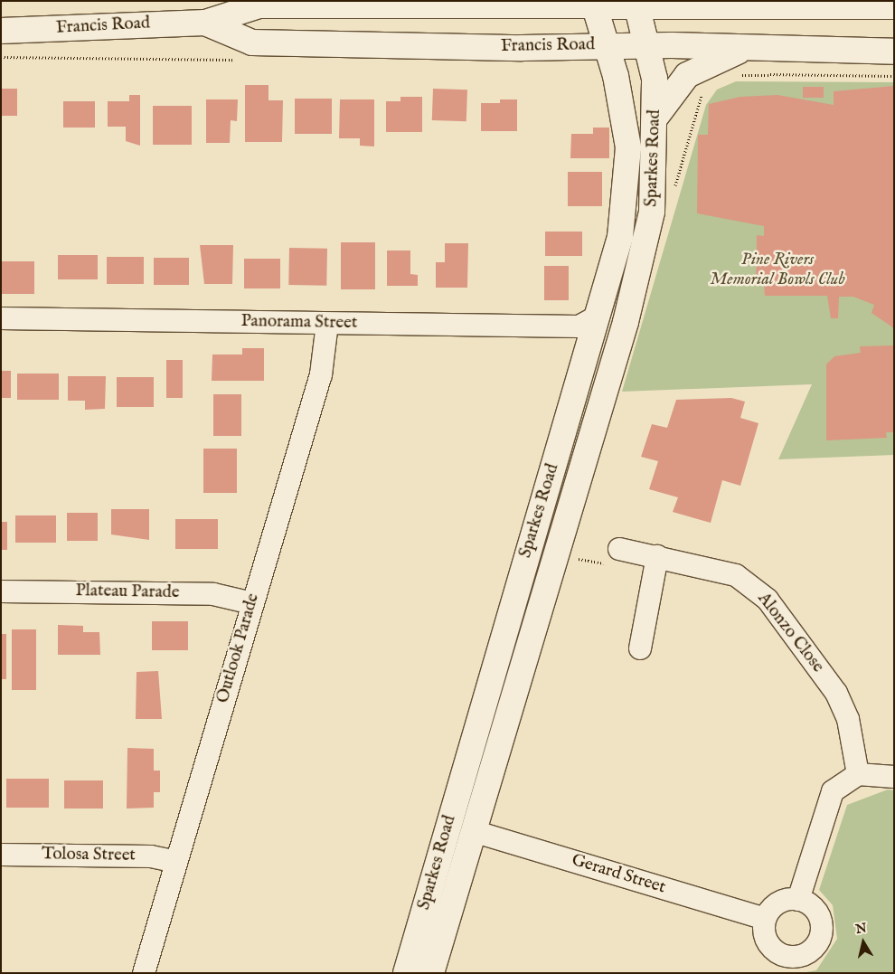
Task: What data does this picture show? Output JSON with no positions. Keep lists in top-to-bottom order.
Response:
{
  "streets": {
    "street": [
      "Francis Road",
      "Sparkes Road",
      "Panorama Street",
      "Plateau Parade",
      "Alonzo Close",
      "Outlook Parade",
      "Tolosa Street",
      "Gerard Street"
    ]
  },
  "crossings": [
    ["Francis Road", "Sparkes Road"],
    ["Sparkes Road", "Panorama Street"],
    ["Sparkes Road", "Gerard Street"],
    ["Panorama Street", "Outlook Parade"],
    ["Plateau Parade", "Outlook Parade"],
    ["Outlook Parade", "Tolosa Street"]
  ],
  "parks": ["Pine Rivers Memorial Bowls Club"],
  "north": "top"
}
